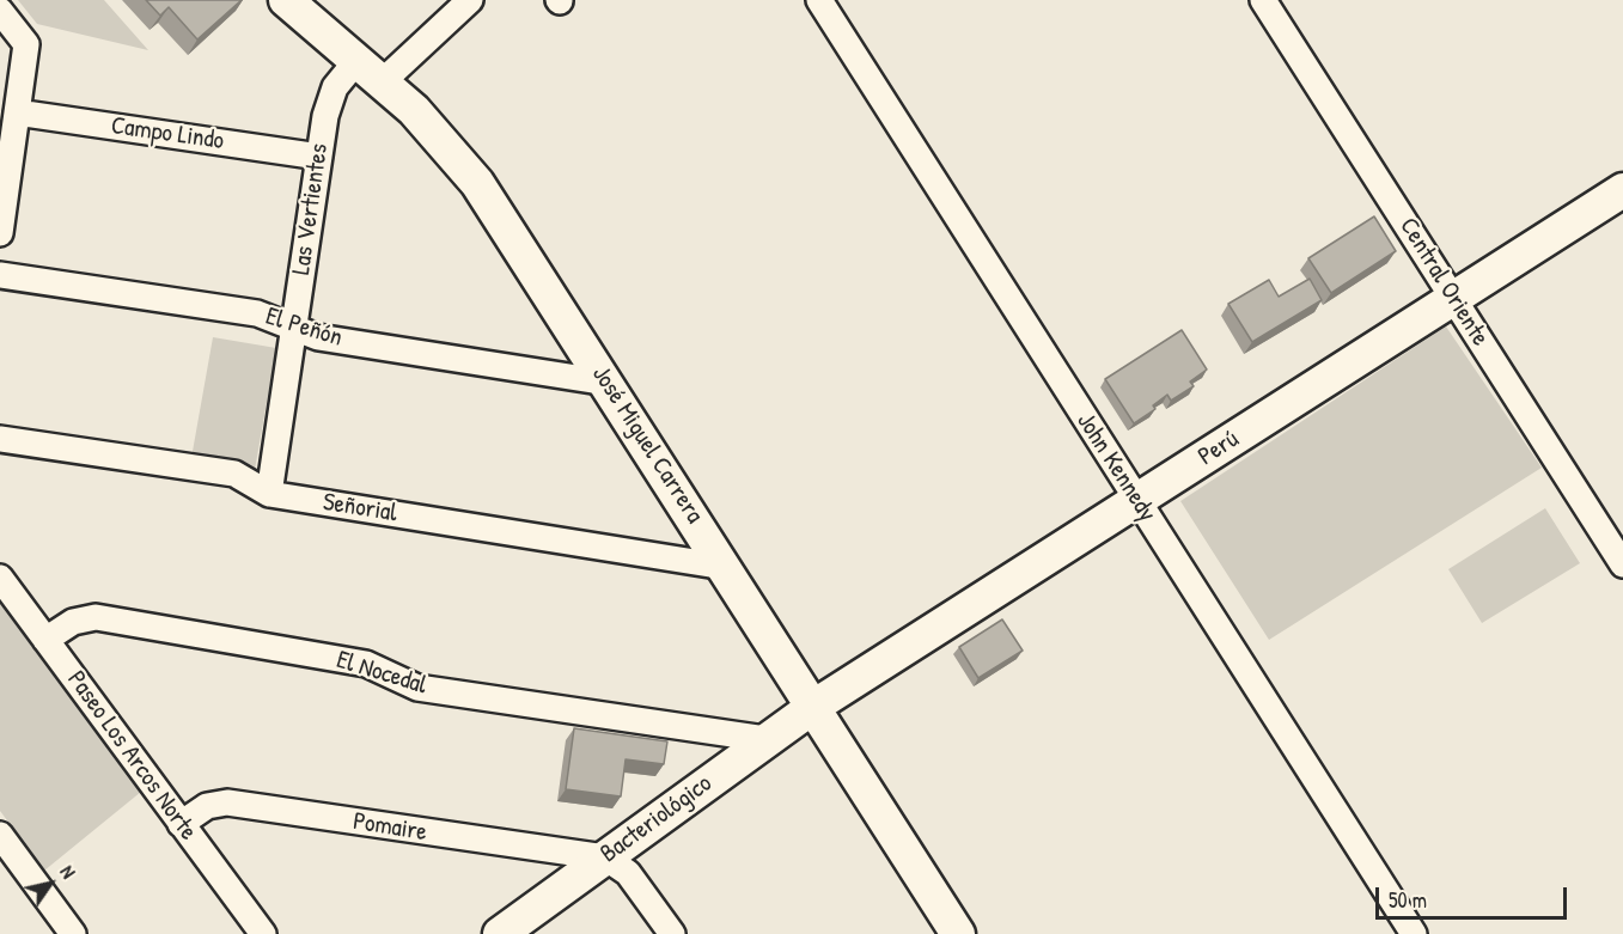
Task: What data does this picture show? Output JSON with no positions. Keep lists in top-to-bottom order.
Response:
{
  "streets": {
    "street": [
      "Campo Lindo",
      "Las Vertientes",
      "Central Oriente",
      "El Peñón",
      "José Miguel Carrera",
      "Perú",
      "John Kennedy",
      "Señorial",
      "El Nocedal",
      "Paseo Los Arcos Norte",
      "Bacteriológico",
      "Pomaire"
    ]
  },
  "crossings": [
    ["Campo Lindo", "Las Vertientes"],
    ["Las Vertientes", "El Peñón"],
    ["Las Vertientes", "José Miguel Carrera"],
    ["Las Vertientes", "Señorial"],
    ["Central Oriente", "Perú"],
    ["El Peñón", "José Miguel Carrera"],
    ["José Miguel Carrera", "Perú"],
    ["José Miguel Carrera", "Señorial"],
    ["José Miguel Carrera", "Bacteriológico"],
    ["Perú", "John Kennedy"],
    ["Perú", "Bacteriológico"],
    ["El Nocedal", "Paseo Los Arcos Norte"],
    ["El Nocedal", "Bacteriológico"],
    ["Paseo Los Arcos Norte", "Pomaire"],
    ["Bacteriológico", "Pomaire"]
  ],
  "scale_bar": "50 m",
  "north": "top right"
}
